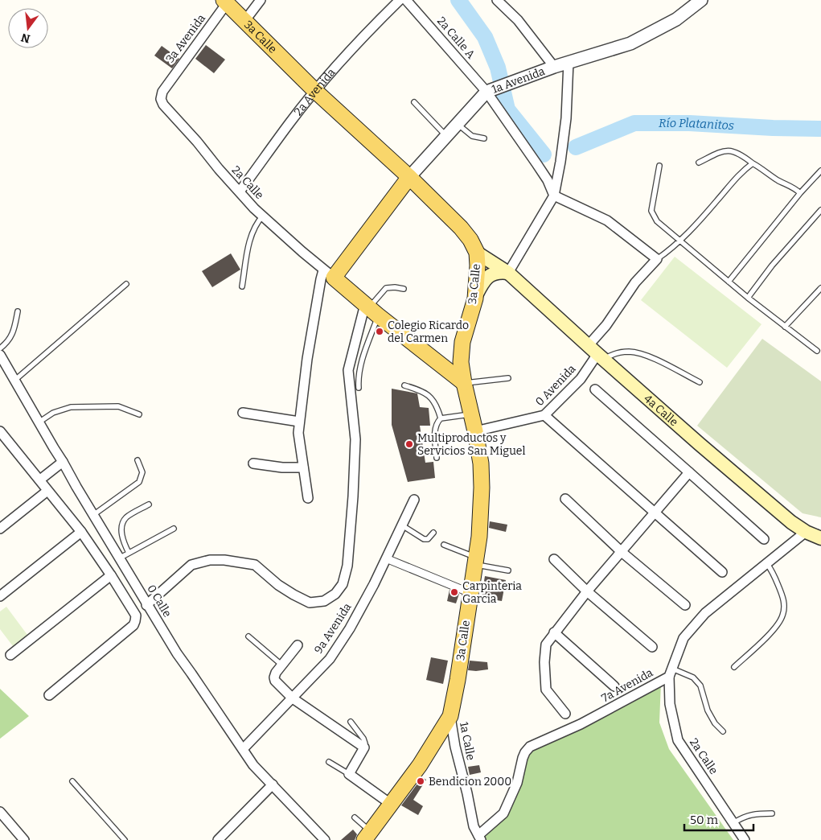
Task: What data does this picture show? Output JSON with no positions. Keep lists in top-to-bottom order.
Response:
{
  "streets": {
    "main road": ["3a Calle", "1a Avenida", "4a Calle"],
    "street": [
      "2a Calle A",
      "3a Avenida",
      "2a Avenida",
      "2a Calle",
      "0 Avenida",
      "0 Calle",
      "9a Avenida",
      "7a Avenida",
      "1a Calle"
    ]
  },
  "crossings": [
    ["3a Calle", "3a Avenida"],
    ["3a Calle", "1a Avenida"],
    ["3a Calle", "2a Avenida"],
    ["3a Calle", "0 Avenida"],
    ["3a Calle", "4a Calle"],
    ["3a Calle", "1a Calle"],
    ["2a Calle A", "1a Avenida"],
    ["3a Avenida", "2a Calle"],
    ["1a Avenida", "2a Calle"],
    ["2a Avenida", "2a Calle"],
    ["2a Calle", "7a Avenida"],
    ["0 Avenida", "4a Calle"],
    ["0 Calle", "9a Avenida"],
    ["7a Avenida", "1a Calle"]
  ],
  "water": ["Río Platanitos"],
  "places": [
    "Colegio Ricardo del Carmen",
    "Multiproductos y Servicios San Miguel",
    "Carpinteria Garcia",
    "Bendicion 2000"
  ],
  "scale_bar": "50 m",
  "north": "bottom"
}
